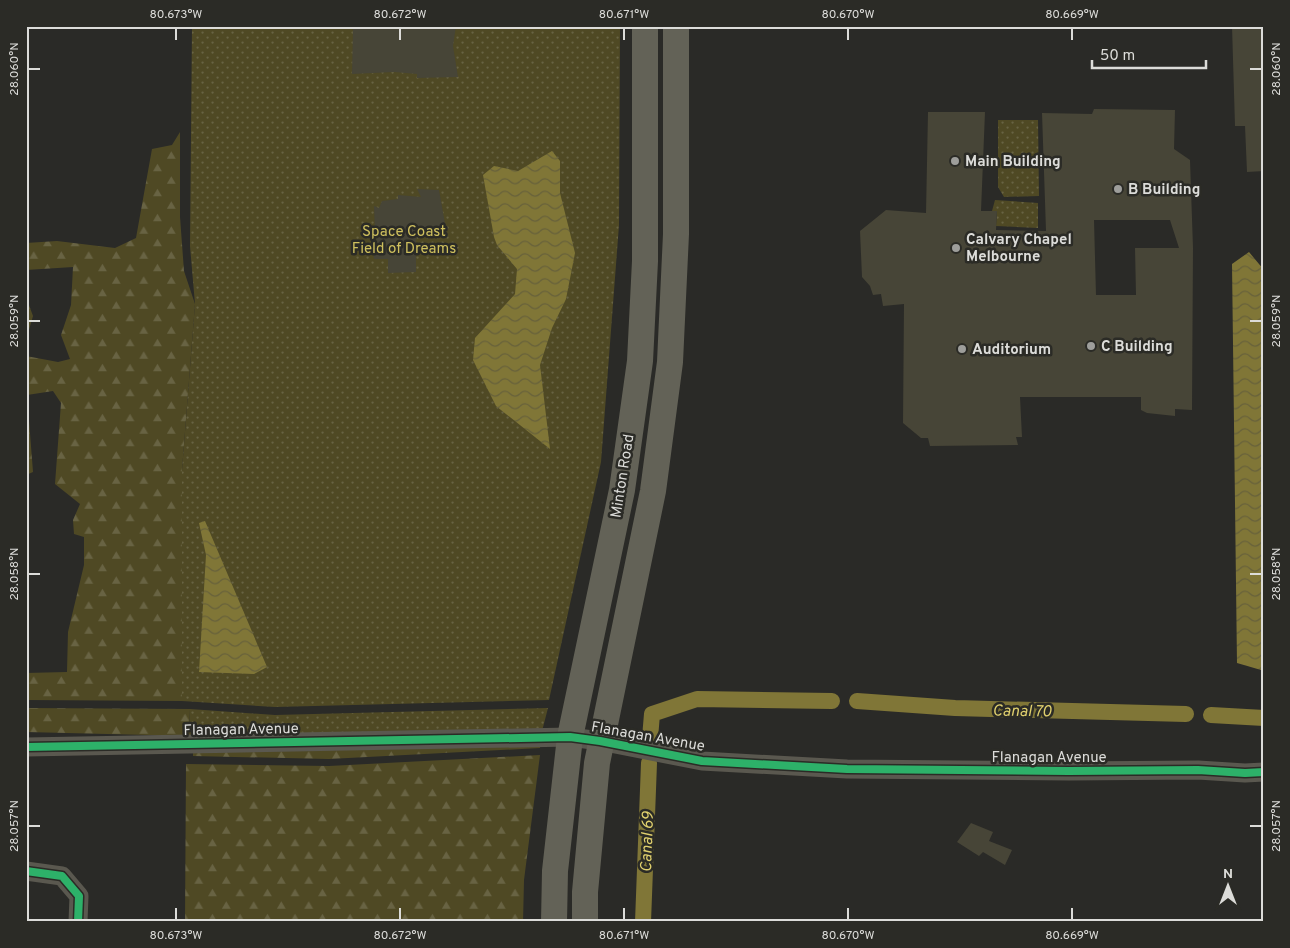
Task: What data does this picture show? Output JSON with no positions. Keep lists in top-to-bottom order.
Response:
{
  "streets": {
    "main road": ["Minton Road"],
    "street": ["Flanagan Avenue"]
  },
  "crossings": [
    ["Minton Road", "Flanagan Avenue"]
  ],
  "water": ["Canal 70", "Canal 69"],
  "parks": ["Space Coast Field of Dreams"],
  "places": [
    "Main Building",
    "B Building",
    "Calvary Chapel Melbourne",
    "C Building",
    "Auditorium"
  ],
  "scale_bar": "50 m",
  "north": "top",
  "coordinates": [
    "80.673°W",
    "80.672°W",
    "80.671°W",
    "80.670°W",
    "80.669°W",
    "28.060°N",
    "28.059°N",
    "28.058°N",
    "28.057°N"
  ]
}
